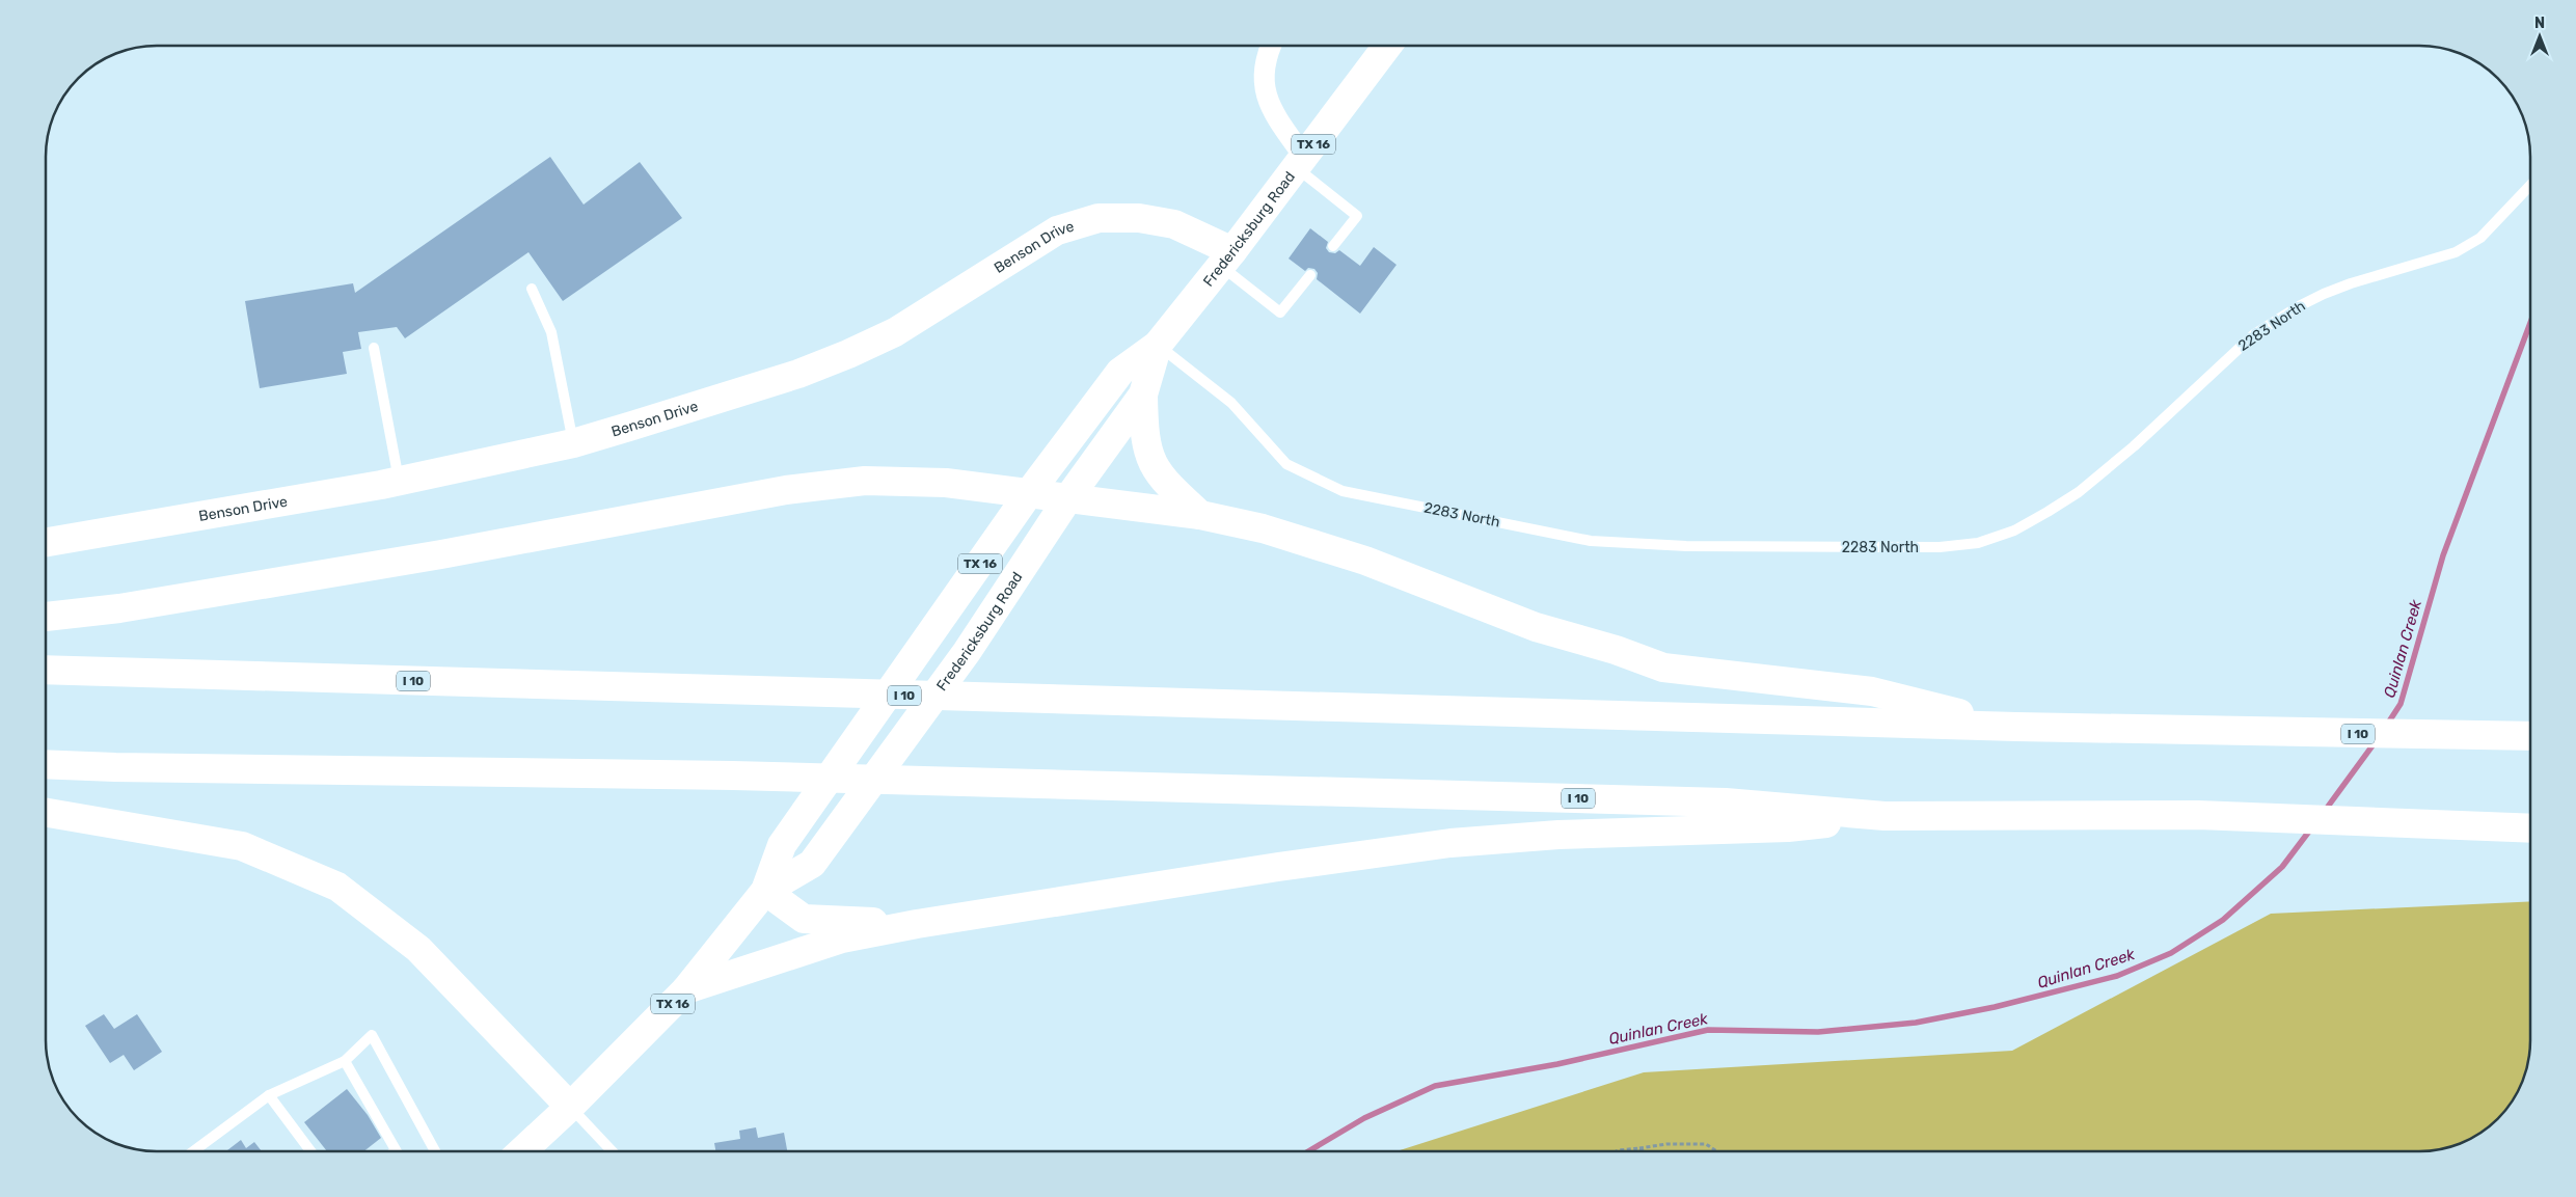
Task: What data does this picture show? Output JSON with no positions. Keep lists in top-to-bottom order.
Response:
{
  "streets": {
    "main road": [
      "TX 16",
      "Fredericksburg Road",
      "Benson Drive",
      "I 10"
    ],
    "lane": ["2283 North"]
  },
  "crossings": [
    ["TX 16", "Fredericksburg Road"],
    ["Fredericksburg Road", "Benson Drive"],
    ["Fredericksburg Road", "2283 North"]
  ],
  "water": ["Quinlan Creek"],
  "north": "top"
}
